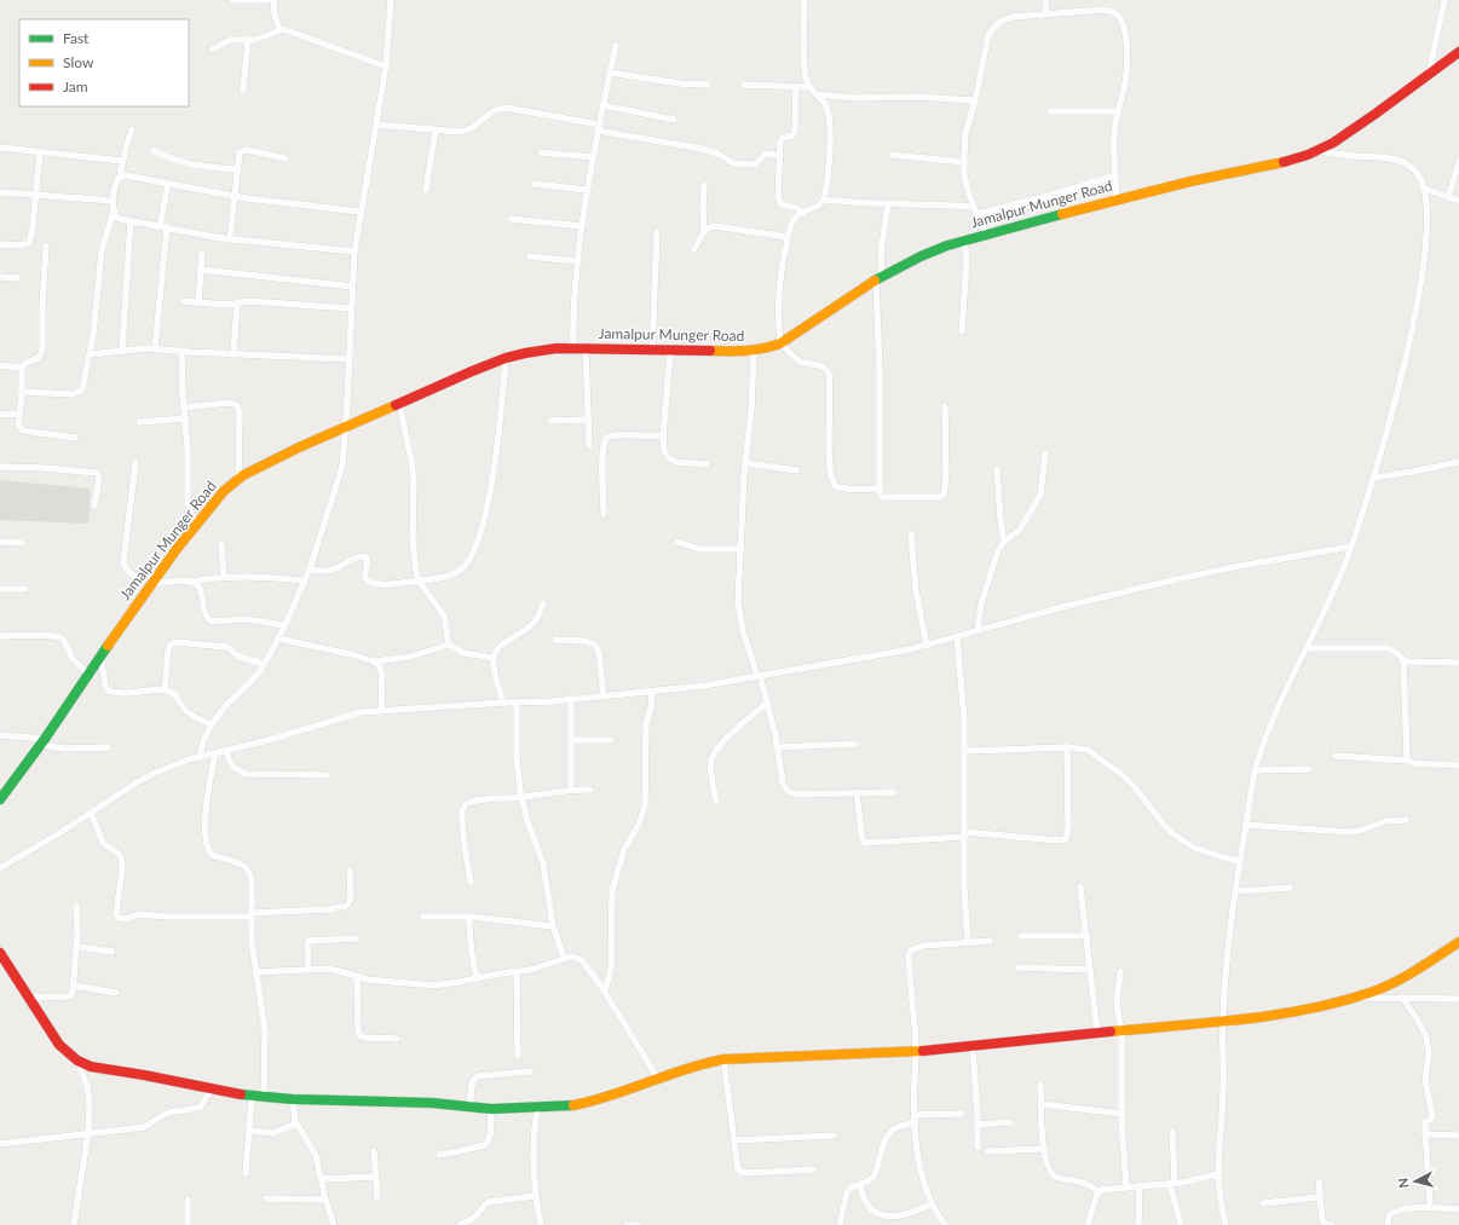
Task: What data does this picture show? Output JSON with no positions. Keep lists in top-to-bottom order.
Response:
{
  "streets": {
    "street": ["Jamalpur Munger Road"]
  },
  "legend": ["Fast", "Slow", "Jam"],
  "north": "left"
}
